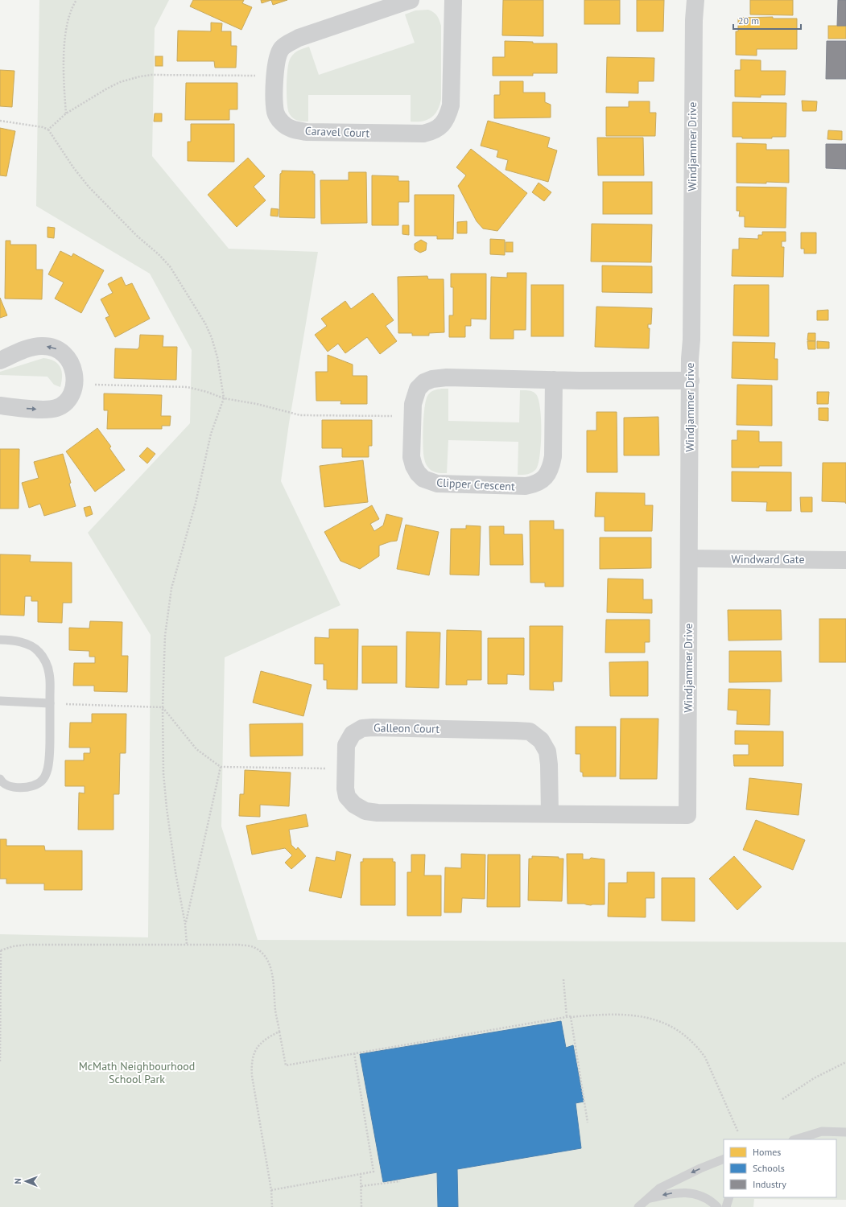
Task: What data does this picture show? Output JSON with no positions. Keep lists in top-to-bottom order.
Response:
{
  "streets": {
    "street": [
      "Caravel Court",
      "Windjammer Drive",
      "Clipper Crescent",
      "Windward Gate",
      "Galleon Court"
    ]
  },
  "crossings": [
    ["Windjammer Drive", "Clipper Crescent"],
    ["Windjammer Drive", "Windward Gate"],
    ["Windjammer Drive", "Galleon Court"]
  ],
  "parks": ["McMath Neighbourhood School Park"],
  "legend": ["Homes", "Schools", "Industry"],
  "scale_bar": "20 m",
  "north": "left"
}
